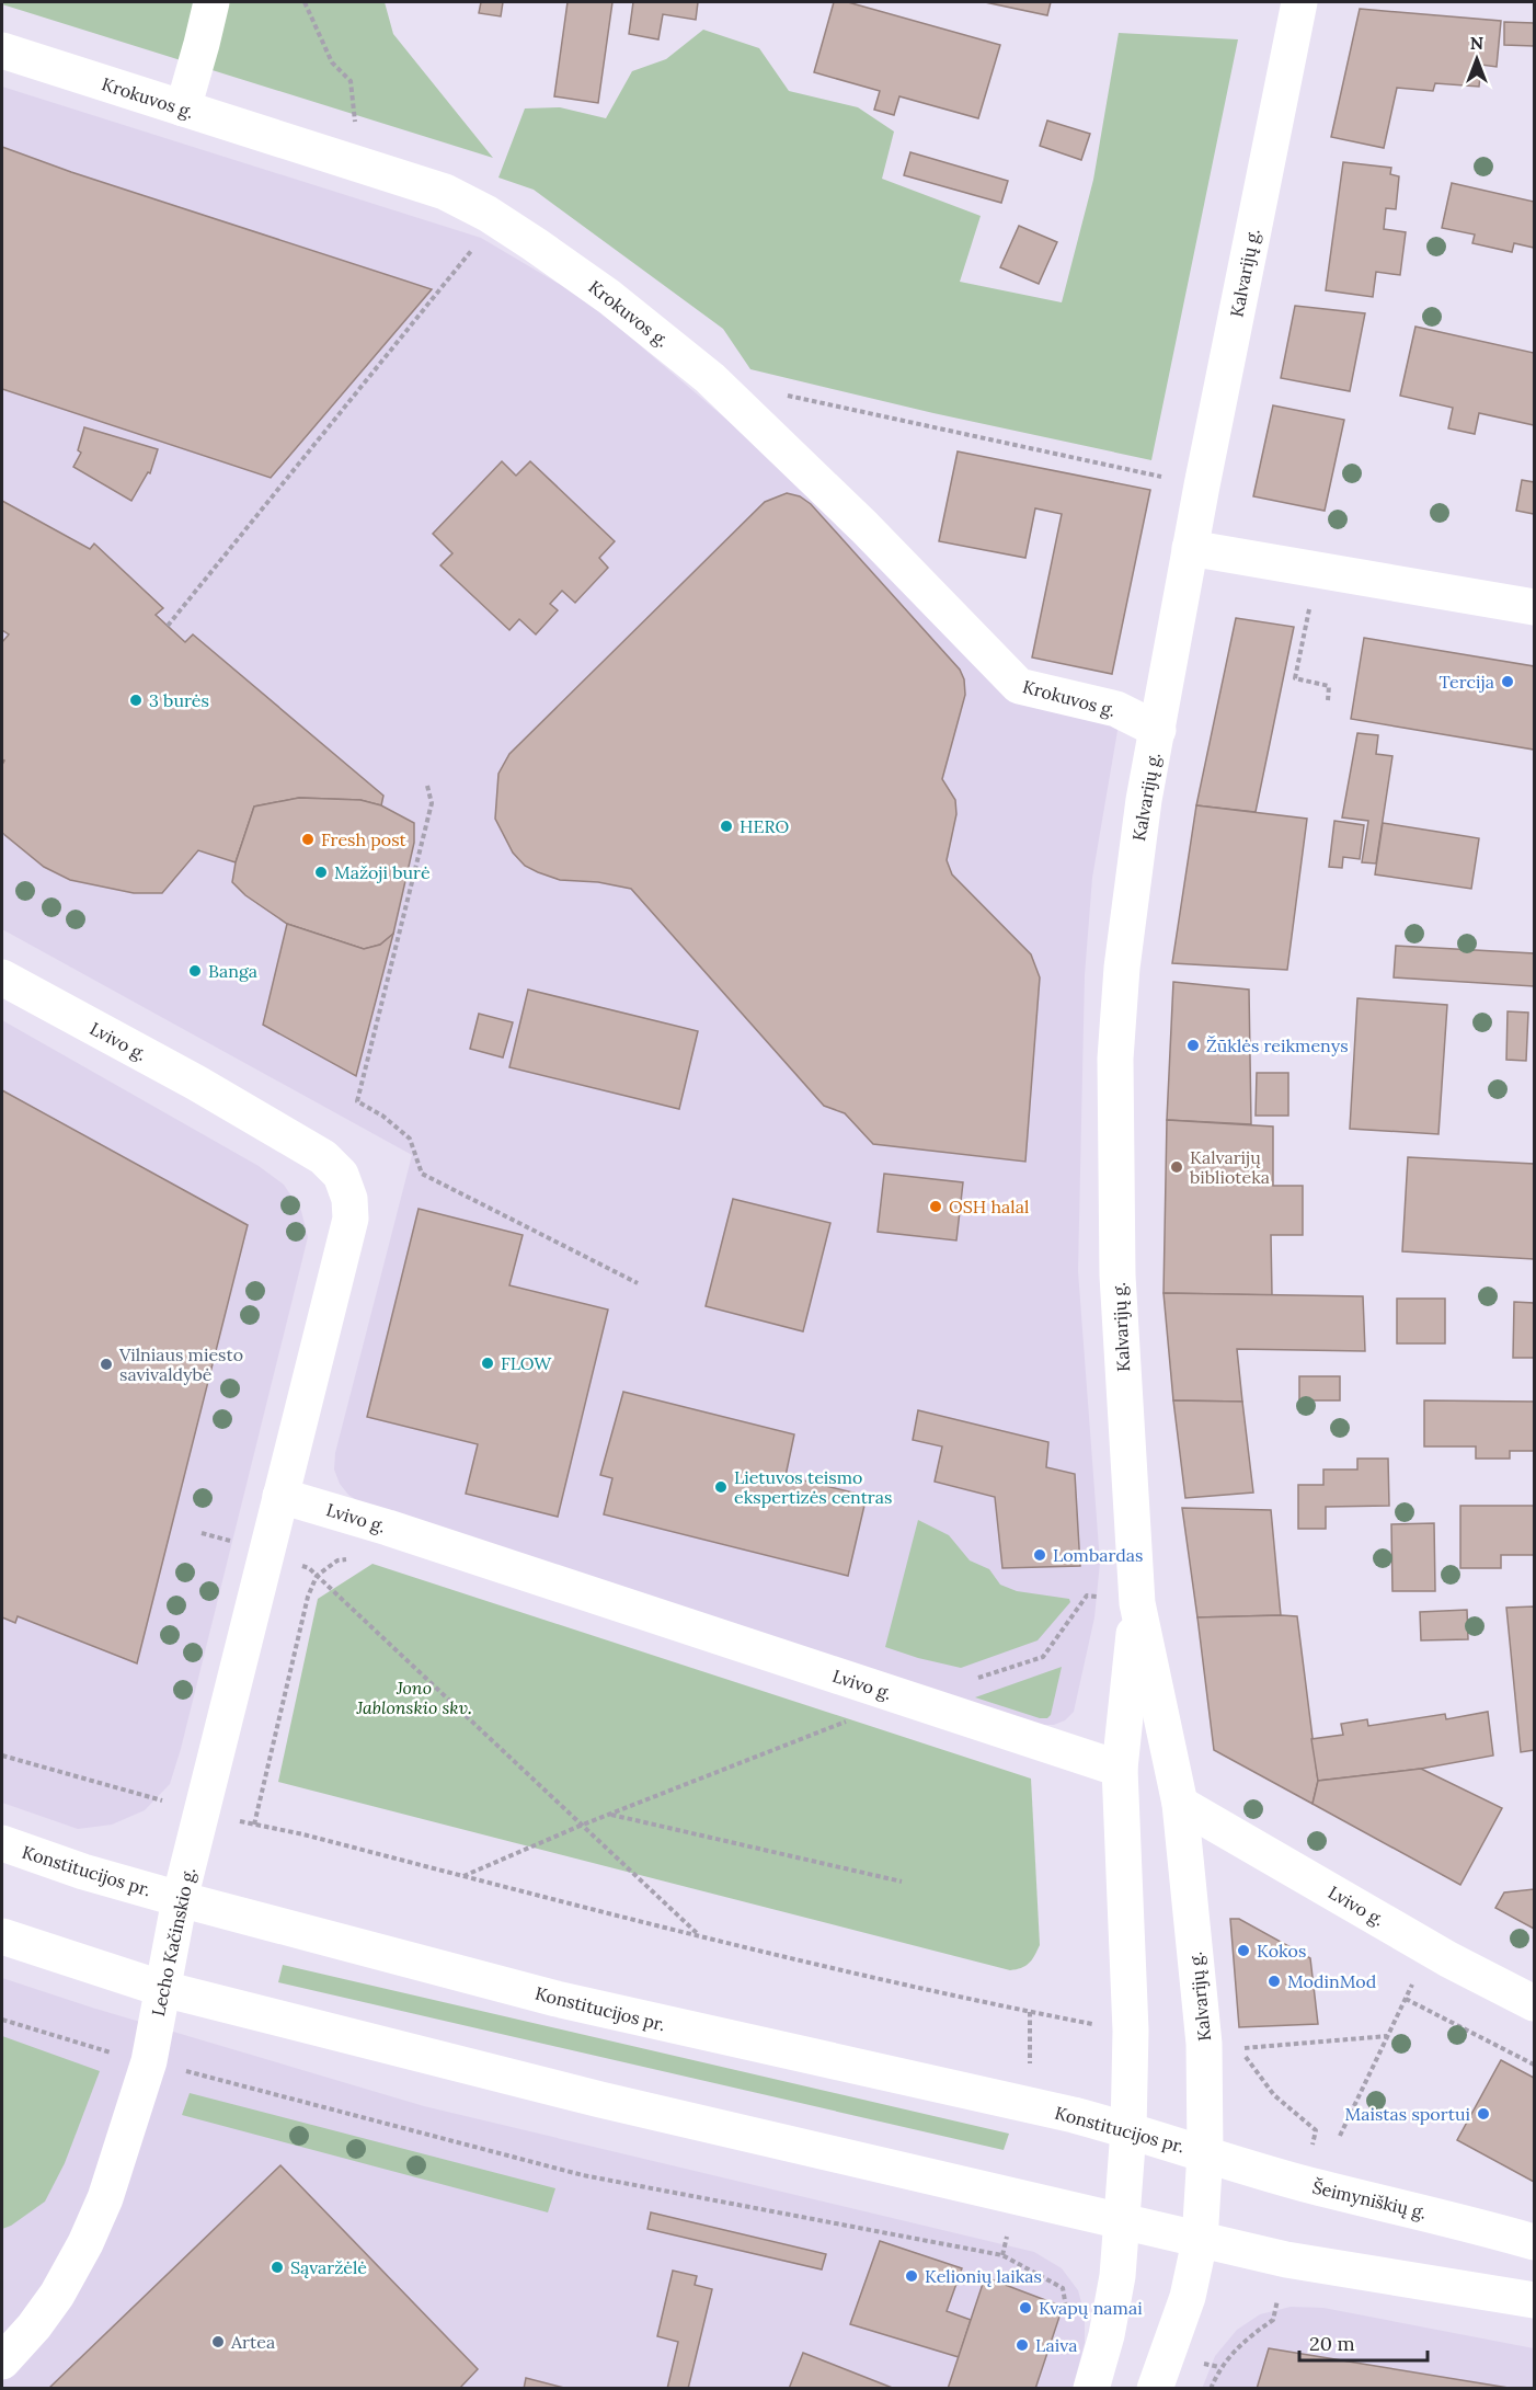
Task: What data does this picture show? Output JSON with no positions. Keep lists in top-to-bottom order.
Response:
{
  "streets": {
    "main road": [
      "Krokuvos g.",
      "Kalvarijų g.",
      "Lvivo g.",
      "Konstitucijos pr.",
      "Lecho Kačinskio g.",
      "Šeimyniškių g."
    ]
  },
  "crossings": [
    ["Krokuvos g.", "Kalvarijų g."],
    ["Kalvarijų g.", "Lvivo g."],
    ["Kalvarijų g.", "Konstitucijos pr."],
    ["Kalvarijų g.", "Šeimyniškių g."],
    ["Lvivo g.", "Lecho Kačinskio g."],
    ["Konstitucijos pr.", "Lecho Kačinskio g."],
    ["Konstitucijos pr.", "Šeimyniškių g."]
  ],
  "parks": ["Jono Jablonskio skv."],
  "places": [
    "Tercija",
    "3 burės",
    "HERO",
    "Fresh post",
    "Mažoji burė",
    "Banga",
    "Žūklės reikmenys",
    "Kalvarijų biblioteka",
    "OSH halal",
    "FLOW",
    "Vilniaus miesto savivaldybė",
    "Lietuvos teismo ekspertizės centras",
    "Lombardas",
    "Kokos",
    "ModinMod",
    "Maistas sportui",
    "Sąvaržėlė",
    "Kelionių laikas",
    "Kvapų namai",
    "Artea",
    "Laiva"
  ],
  "scale_bar": "20 m",
  "north": "top"
}
